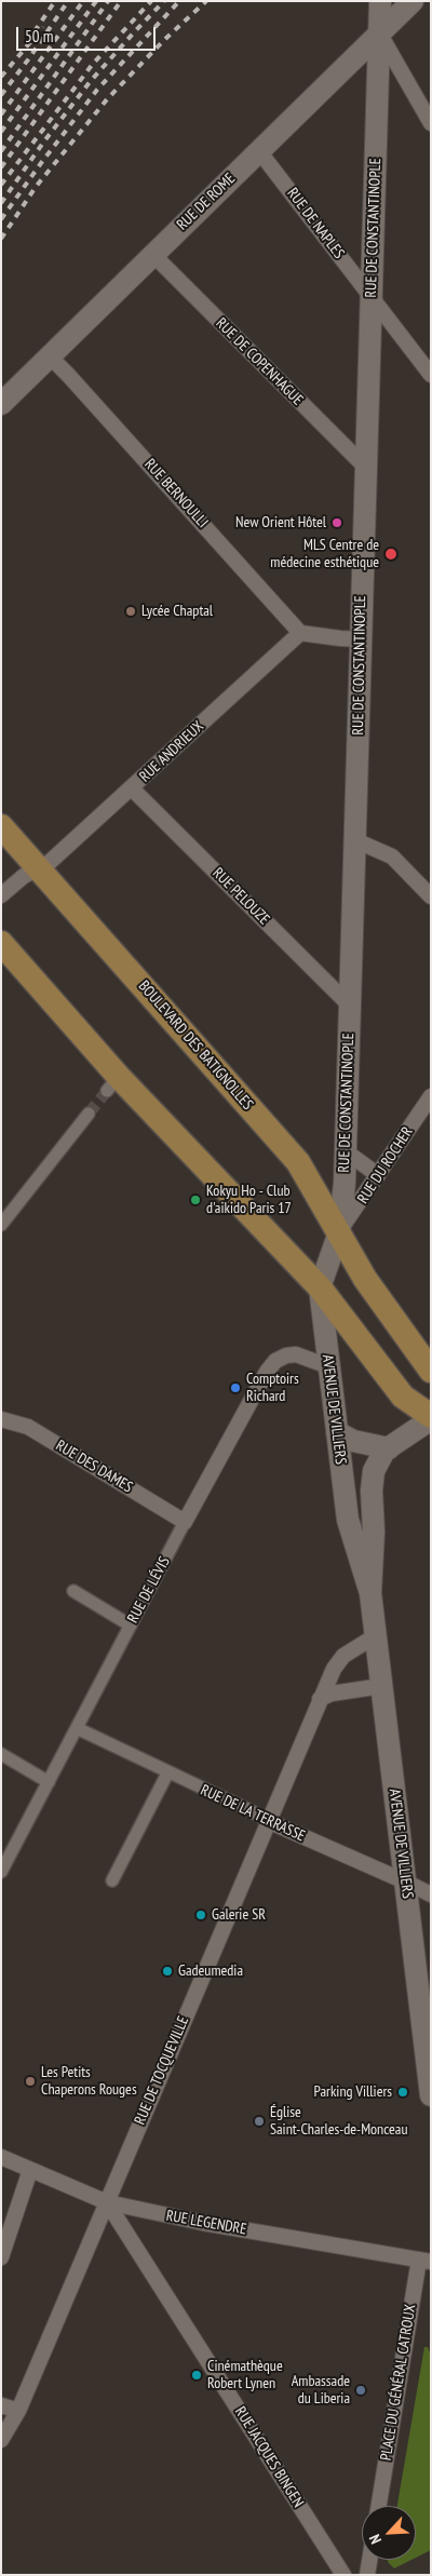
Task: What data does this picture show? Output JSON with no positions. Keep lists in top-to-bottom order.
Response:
{
  "streets": {
    "main road": [
      "RUE DE ROME",
      "RUE DE CONSTANTINOPLE",
      "BOULEVARD DES BATIGNOLLES",
      "AVENUE DE VILLIERS"
    ],
    "street": [
      "RUE DE NAPLES",
      "RUE DE COPENHAGUE",
      "RUE BERNOULLI",
      "RUE ANDRIEUX",
      "RUE PELOUZE",
      "RUE DU ROCHER",
      "RUE DES DAMES",
      "RUE DE LÉVIS",
      "RUE DE LA TERRASSE",
      "RUE DE TOCQUEVILLE",
      "RUE LEGENDRE",
      "PLACE DU GÉNÉRAL CATROUX",
      "RUE JACQUES BINGEN"
    ]
  },
  "crossings": [
    ["RUE DE ROME", "RUE DE NAPLES"],
    ["RUE DE ROME", "RUE DE CONSTANTINOPLE"],
    ["RUE DE ROME", "RUE DE COPENHAGUE"],
    ["RUE DE ROME", "RUE BERNOULLI"],
    ["RUE DE NAPLES", "RUE DE CONSTANTINOPLE"],
    ["RUE DE CONSTANTINOPLE", "RUE DE COPENHAGUE"],
    ["RUE DE CONSTANTINOPLE", "RUE PELOUZE"],
    ["RUE DE CONSTANTINOPLE", "BOULEVARD DES BATIGNOLLES"],
    ["RUE DE CONSTANTINOPLE", "RUE DU ROCHER"],
    ["RUE DE CONSTANTINOPLE", "AVENUE DE VILLIERS"],
    ["RUE BERNOULLI", "RUE ANDRIEUX"],
    ["RUE ANDRIEUX", "RUE PELOUZE"],
    ["RUE ANDRIEUX", "BOULEVARD DES BATIGNOLLES"],
    ["BOULEVARD DES BATIGNOLLES", "RUE DU ROCHER"],
    ["AVENUE DE VILLIERS", "RUE DE LÉVIS"],
    ["AVENUE DE VILLIERS", "RUE DE LA TERRASSE"],
    ["AVENUE DE VILLIERS", "RUE DE TOCQUEVILLE"],
    ["RUE DES DAMES", "RUE DE LÉVIS"],
    ["RUE DE LÉVIS", "RUE DE LA TERRASSE"],
    ["RUE DE LA TERRASSE", "RUE DE TOCQUEVILLE"],
    ["RUE DE TOCQUEVILLE", "RUE LEGENDRE"],
    ["RUE DE TOCQUEVILLE", "RUE JACQUES BINGEN"],
    ["RUE LEGENDRE", "PLACE DU GÉNÉRAL CATROUX"],
    ["RUE LEGENDRE", "RUE JACQUES BINGEN"]
  ],
  "places": [
    "New Orient Hôtel",
    "MLS Centre de médecine esthétique",
    "Lycée Chaptal",
    "Kokyu Ho - Club d'aikido Paris 17",
    "Comptoirs Richard",
    "Galerie SR",
    "Gadeumedia",
    "Les Petits Chaperons Rouges",
    "Parking Villiers",
    "Église Saint-Charles-de-Monceau",
    "Cinémathèque Robert Lynen",
    "Ambassade du Liberia"
  ],
  "scale_bar": "50 m",
  "north": "bottom left"
}
